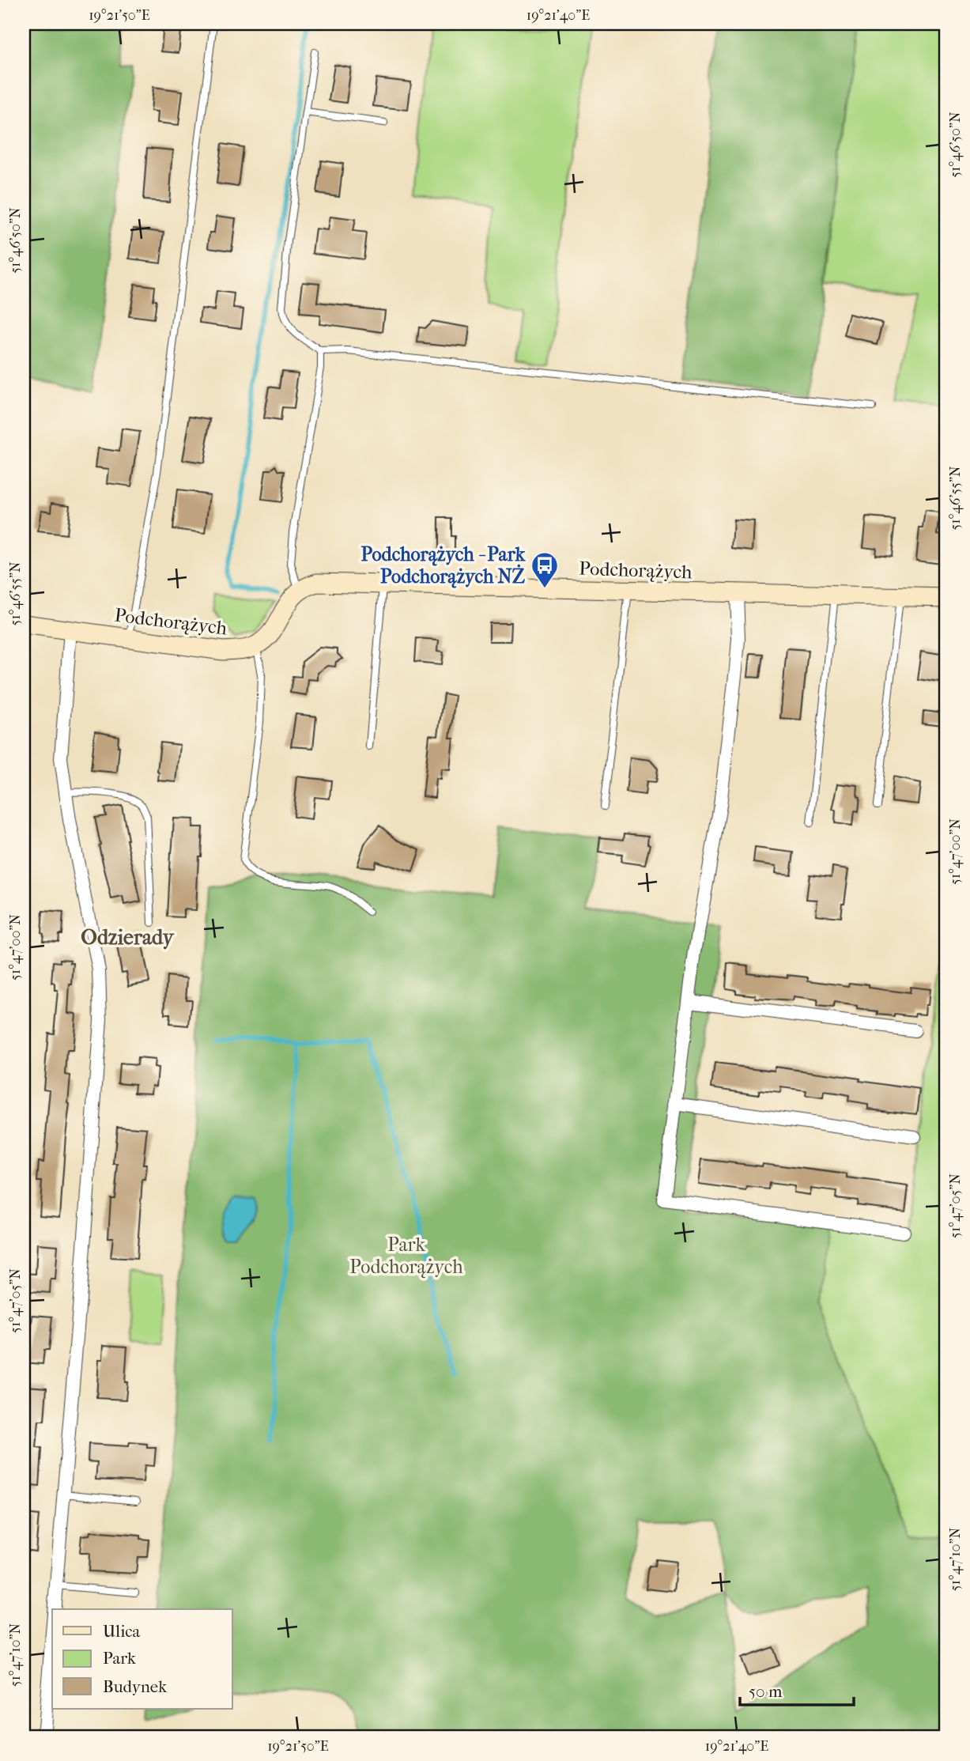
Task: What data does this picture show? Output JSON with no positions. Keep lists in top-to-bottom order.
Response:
{
  "streets": {
    "street": ["Podchorążych"]
  },
  "districts": ["Odzierady"],
  "parks": ["Park Podchorążych"],
  "places": {
    "bus stop": ["Podchorążych - Park Podchorążych NŻ"]
  },
  "legend": ["Ulica", "Park", "Budynek"],
  "scale_bar": "50 m",
  "coordinates": [
    "19°21'50\"E",
    "19°21'40\"E",
    "51°46'50\"N",
    "51°46'55\"N",
    "51°47'00\"N",
    "51°47'05\"N",
    "51°47'10\"N"
  ]
}
